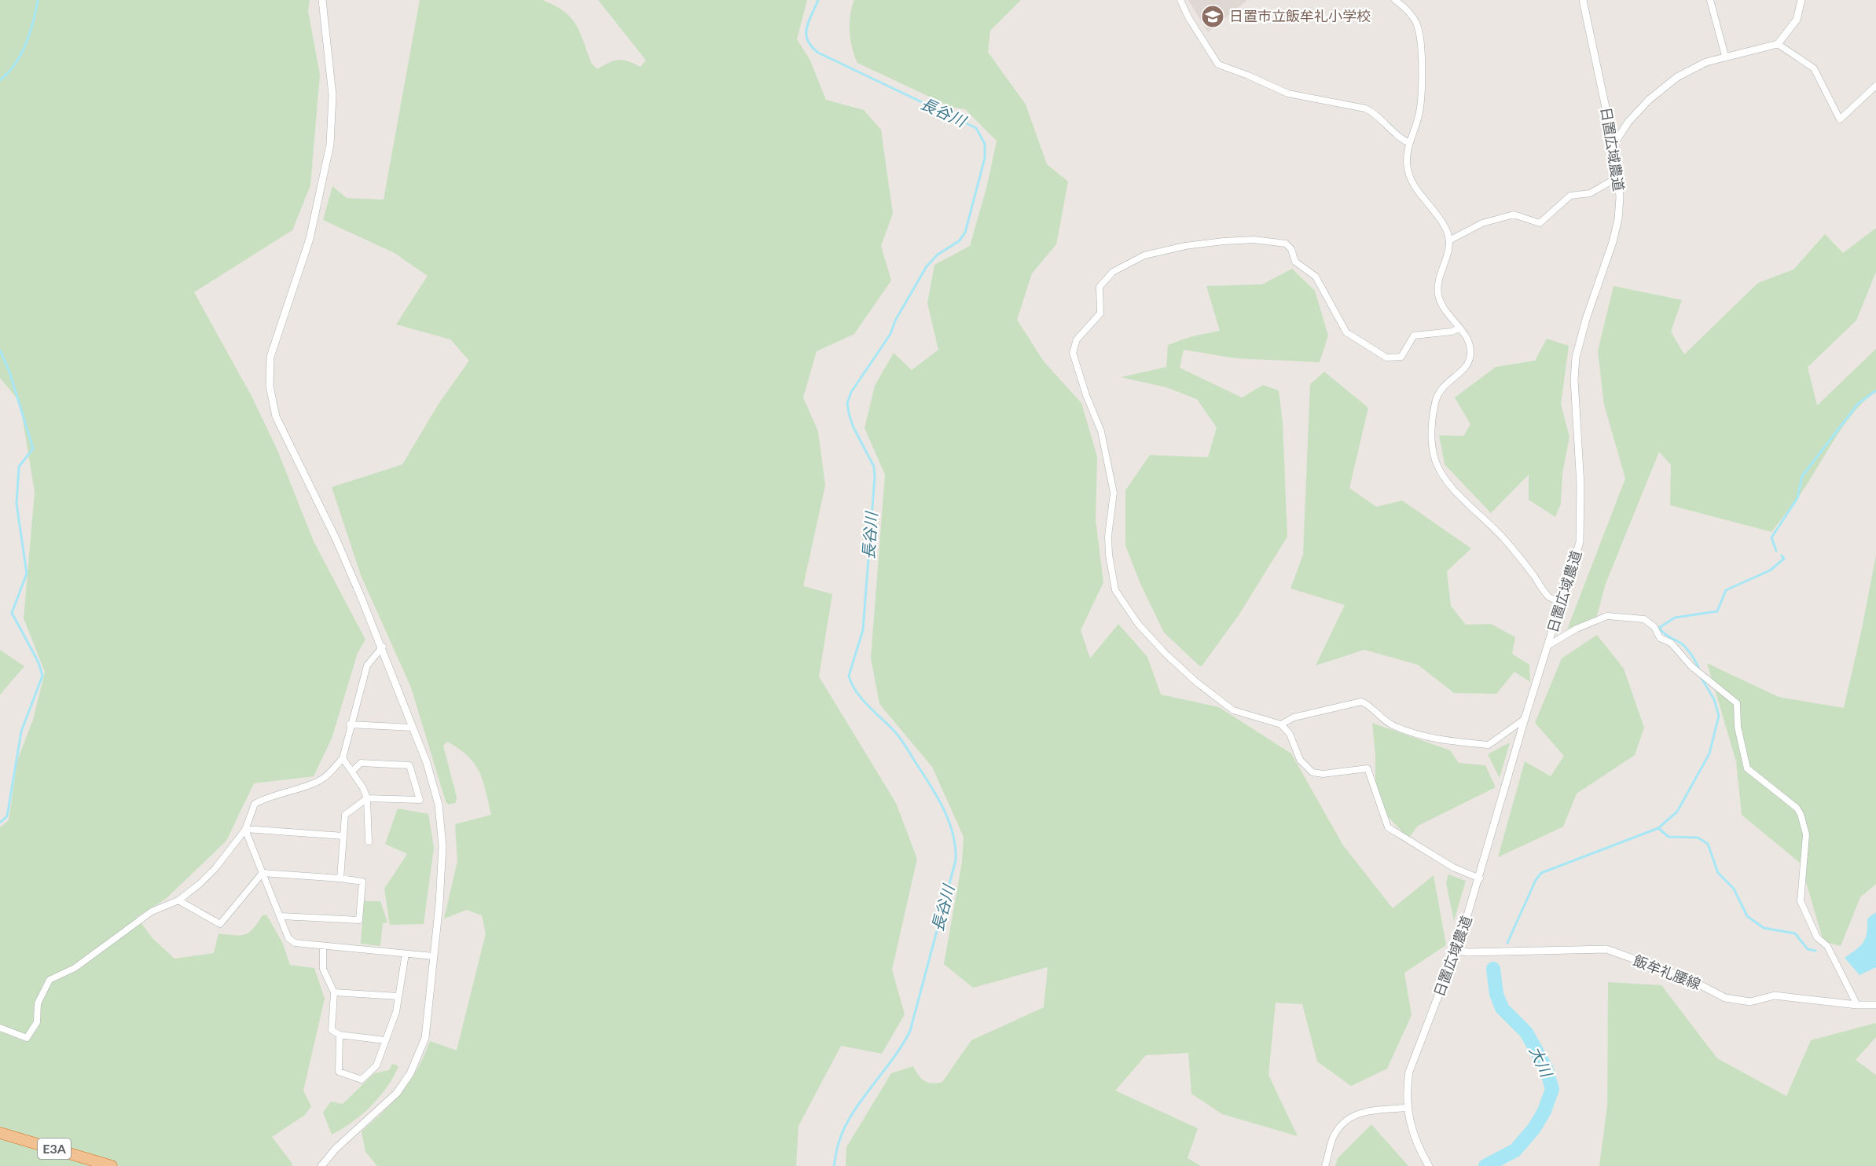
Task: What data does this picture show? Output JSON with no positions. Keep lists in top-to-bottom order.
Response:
{
  "streets": {
    "highway": ["E3A"],
    "street": ["日置広域農道", "飯牟礼腰線"]
  },
  "crossings": [
    ["日置広域農道", "飯牟礼腰線"]
  ],
  "water": ["長谷川", "大川"],
  "places": {
    "school or university": ["日置市立飯牟礼小学校"]
  }
}
